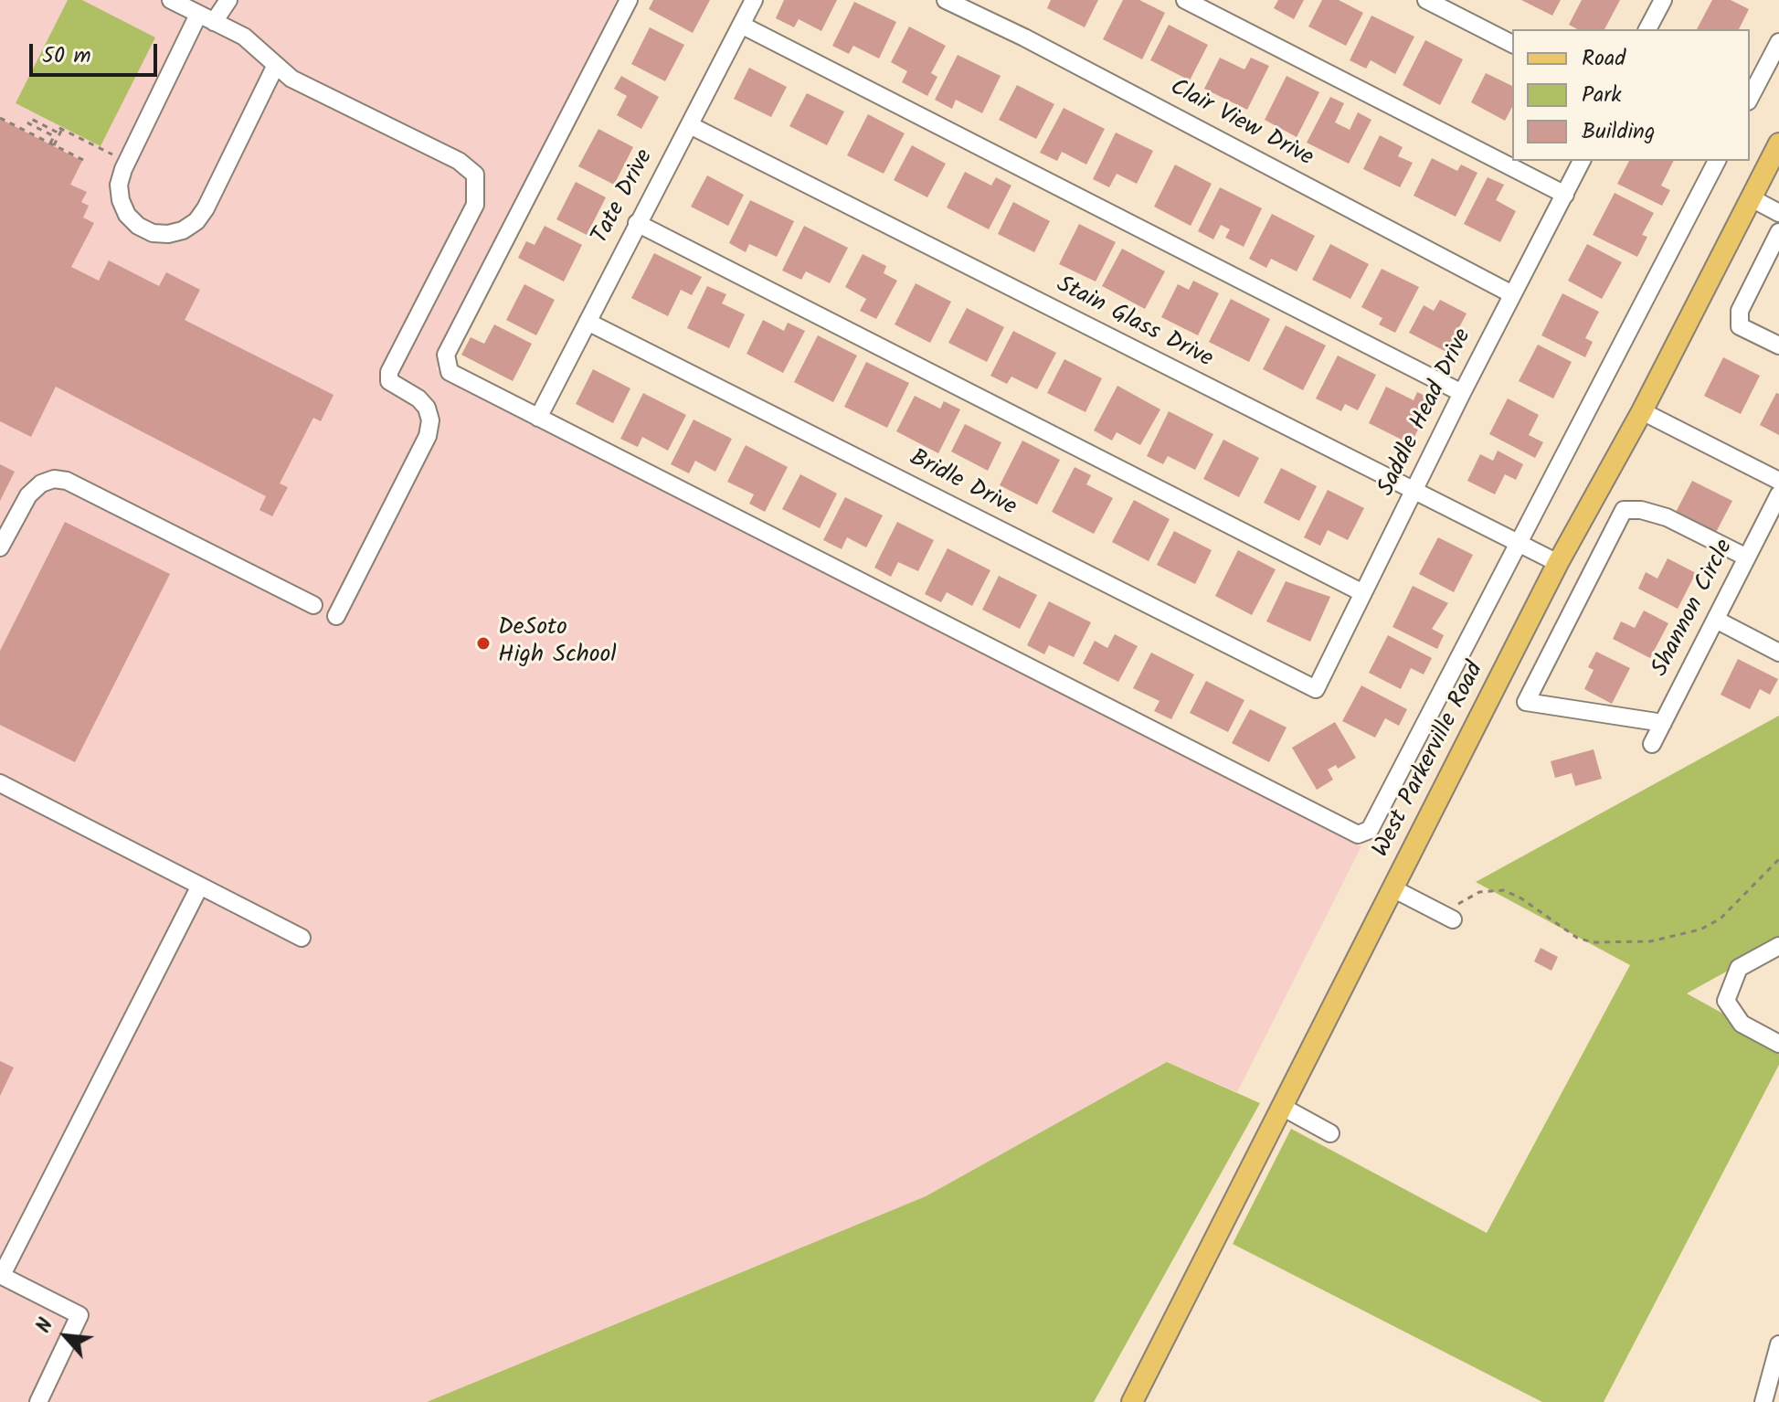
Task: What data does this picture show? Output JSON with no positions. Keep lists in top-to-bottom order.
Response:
{
  "streets": {
    "main road": ["West Parkerville Road"],
    "street": [
      "Clair View Drive",
      "Tate Drive",
      "Stain Glass Drive",
      "Saddle Head Drive",
      "Bridle Drive",
      "Shannon Circle"
    ]
  },
  "crossings": [
    ["Clair View Drive", "Saddle Head Drive"],
    ["Tate Drive", "Stain Glass Drive"],
    ["Tate Drive", "Bridle Drive"],
    ["Stain Glass Drive", "Saddle Head Drive"],
    ["Stain Glass Drive", "West Parkerville Road"],
    ["Saddle Head Drive", "Bridle Drive"]
  ],
  "places": ["DeSoto High School"],
  "legend": ["Road", "Park", "Building"],
  "scale_bar": "50 m",
  "north": "top left"
}
